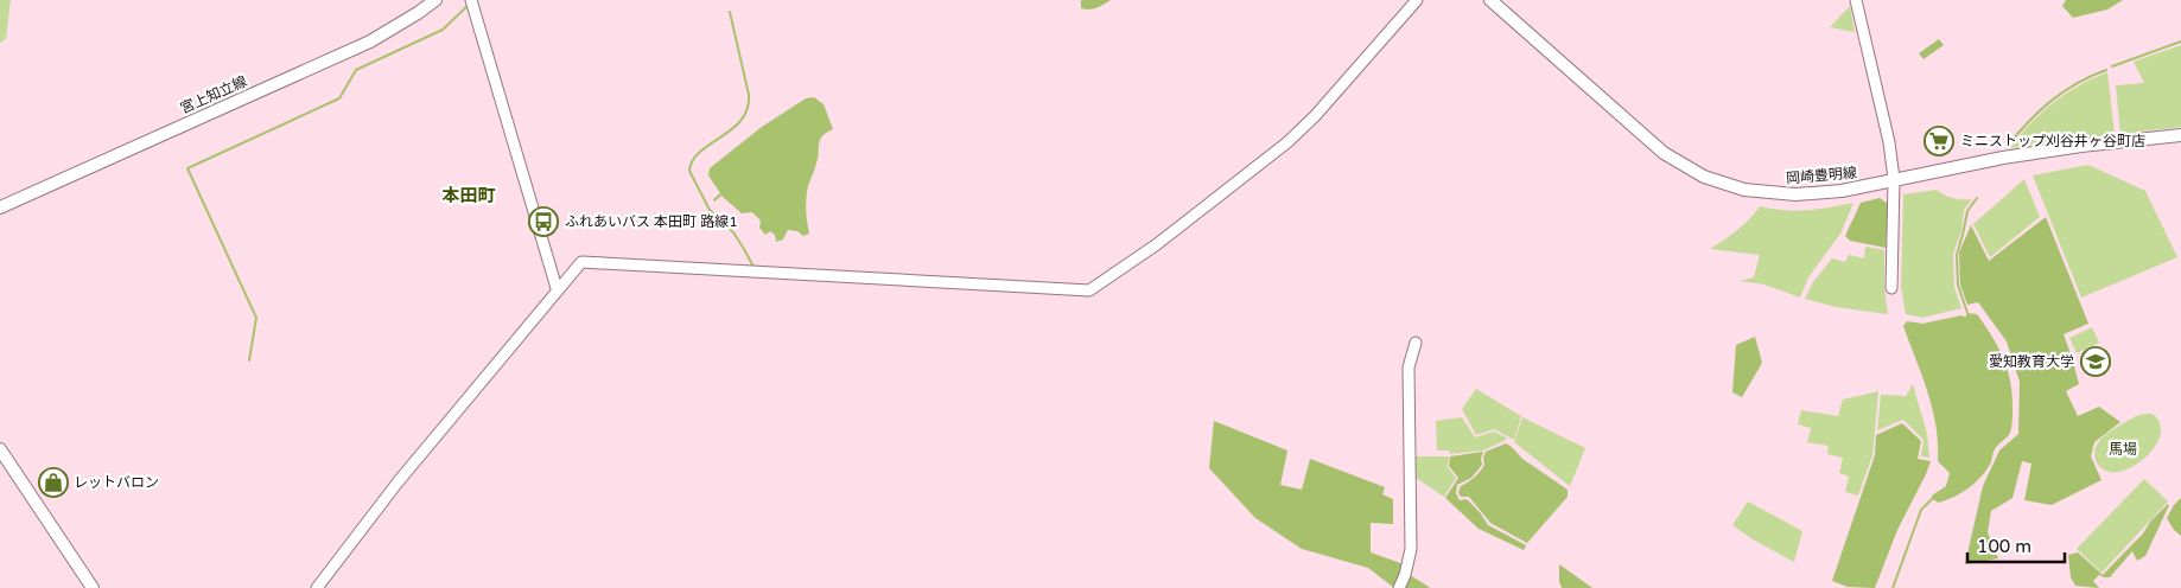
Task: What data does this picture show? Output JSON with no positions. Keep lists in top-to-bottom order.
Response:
{
  "streets": {
    "main road": ["宮上知立線", "岡崎豊明線"]
  },
  "districts": ["本田町"],
  "parks": ["馬場"],
  "places": {
    "supermarket": ["ミニストップ刈谷井ヶ谷町店"],
    "bus stop": ["ふれあいバス 本田町 路線1"],
    "school or university": ["愛知教育大学"],
    "shop": ["レットバロン"]
  },
  "scale_bar": "100 m"
}
